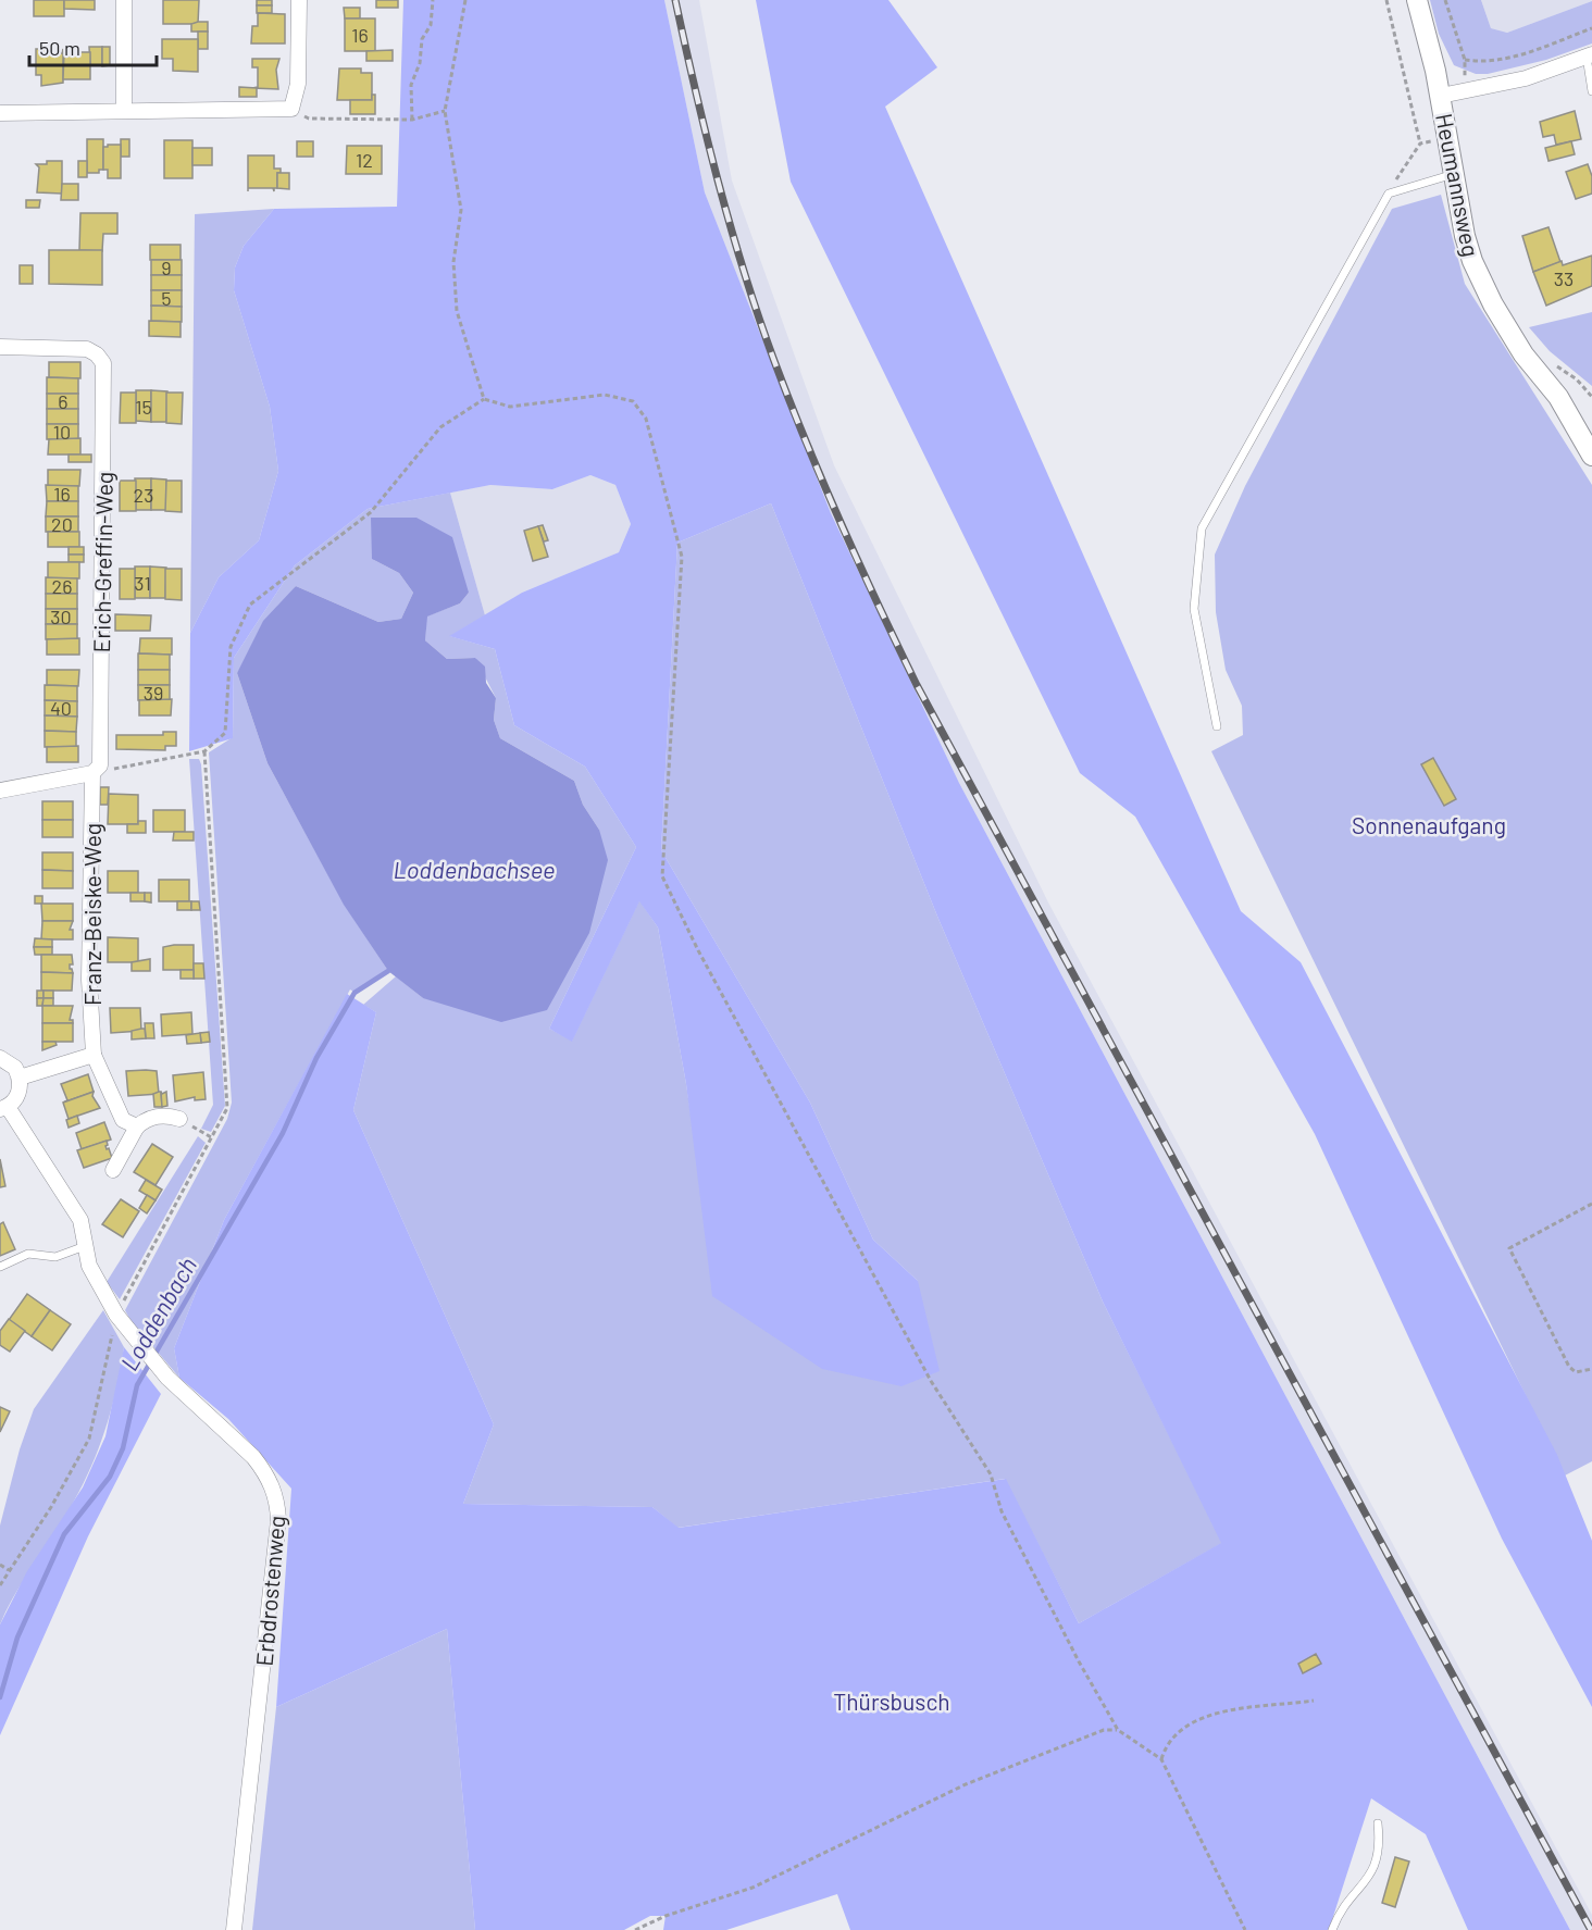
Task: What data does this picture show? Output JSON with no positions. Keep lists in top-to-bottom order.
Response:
{
  "streets": {
    "street": [
      "Heumannsweg",
      "Erich-Greffin-Weg",
      "Franz-Beiske-Weg",
      "Erbdrostenweg"
    ]
  },
  "crossings": [
    ["Erich-Greffin-Weg", "Franz-Beiske-Weg"]
  ],
  "water": ["Loddenbachsee", "Loddenbach"],
  "parks": ["Sonnenaufgang", "Thürsbusch"],
  "house_numbers": [
    "16",
    "12",
    "9",
    "33",
    "5",
    "6",
    "15",
    "10",
    "16",
    "23",
    "20",
    "31",
    "26",
    "30",
    "39",
    "40"
  ],
  "scale_bar": "50 m"
}
